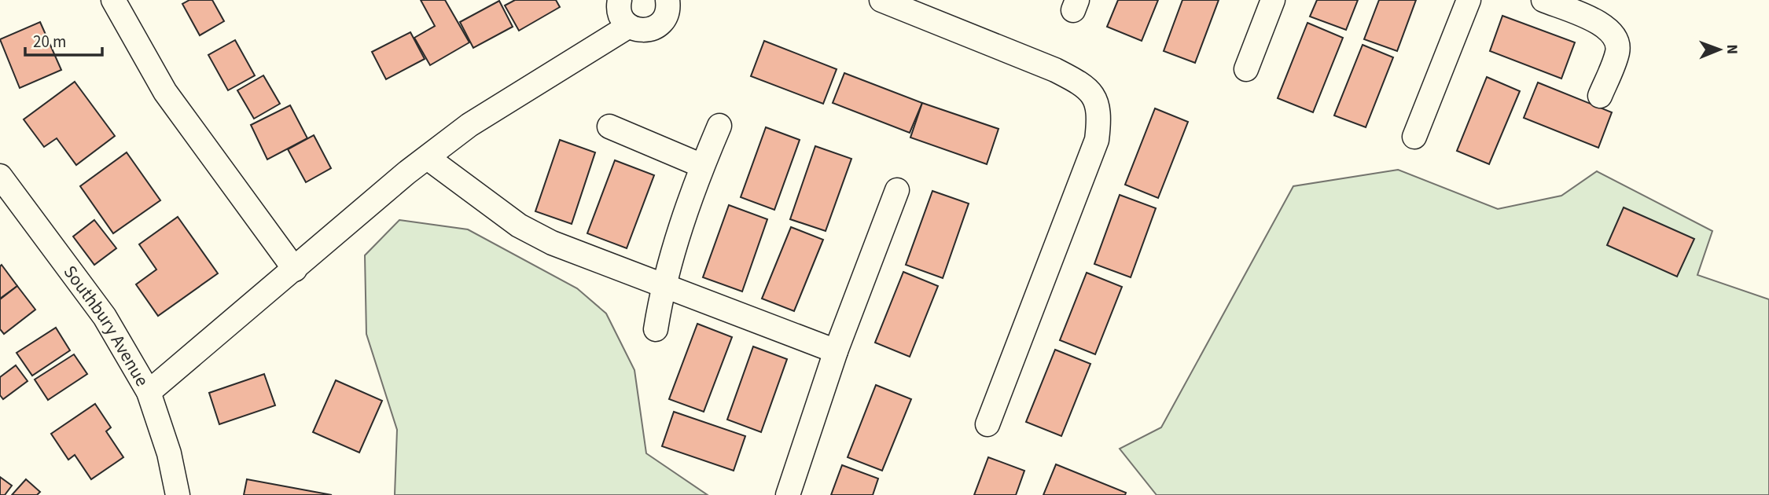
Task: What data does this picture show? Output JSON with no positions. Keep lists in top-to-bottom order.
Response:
{
  "streets": {
    "street": ["Southbury Avenue"]
  },
  "scale_bar": "20 m",
  "north": "right"
}
